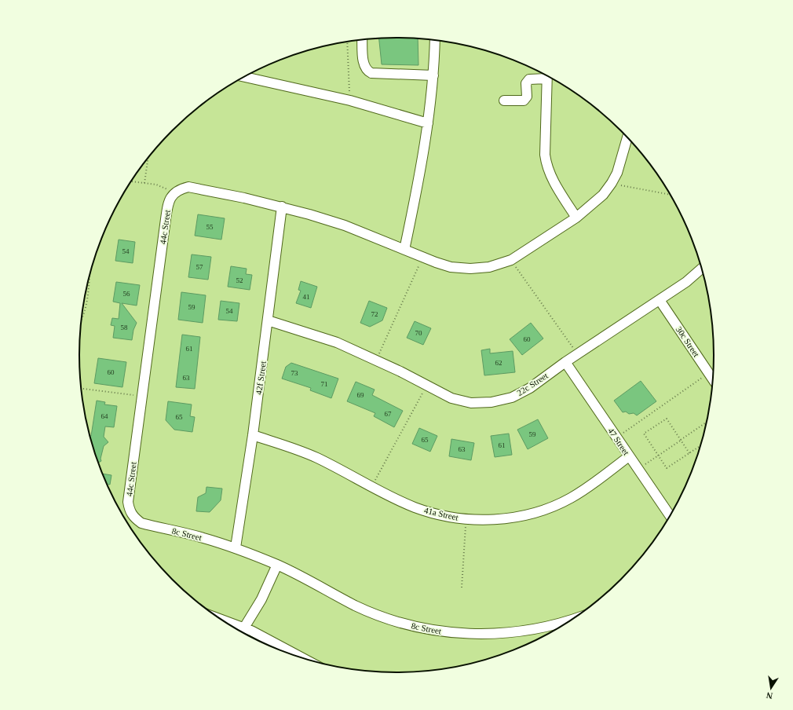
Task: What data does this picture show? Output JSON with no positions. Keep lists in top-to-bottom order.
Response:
{
  "streets": {
    "street": [
      "44c Street",
      "30c Street",
      "42f Street",
      "22c Street",
      "47 Street",
      "41a Street",
      "8c Street"
    ]
  },
  "crossings": [
    ["44c Street", "8c Street"],
    ["30c Street", "22c Street"],
    ["42f Street", "22c Street"],
    ["42f Street", "41a Street"],
    ["42f Street", "8c Street"],
    ["22c Street", "47 Street"],
    ["47 Street", "41a Street"]
  ],
  "house_numbers": [
    "55",
    "54",
    "57",
    "52",
    "56",
    "41",
    "59",
    "54",
    "72",
    "58",
    "70",
    "60",
    "61",
    "62",
    "60",
    "73",
    "63",
    "71",
    "69",
    "67",
    "64",
    "65",
    "59",
    "65",
    "61",
    "63"
  ],
  "north": "bottom"
}
